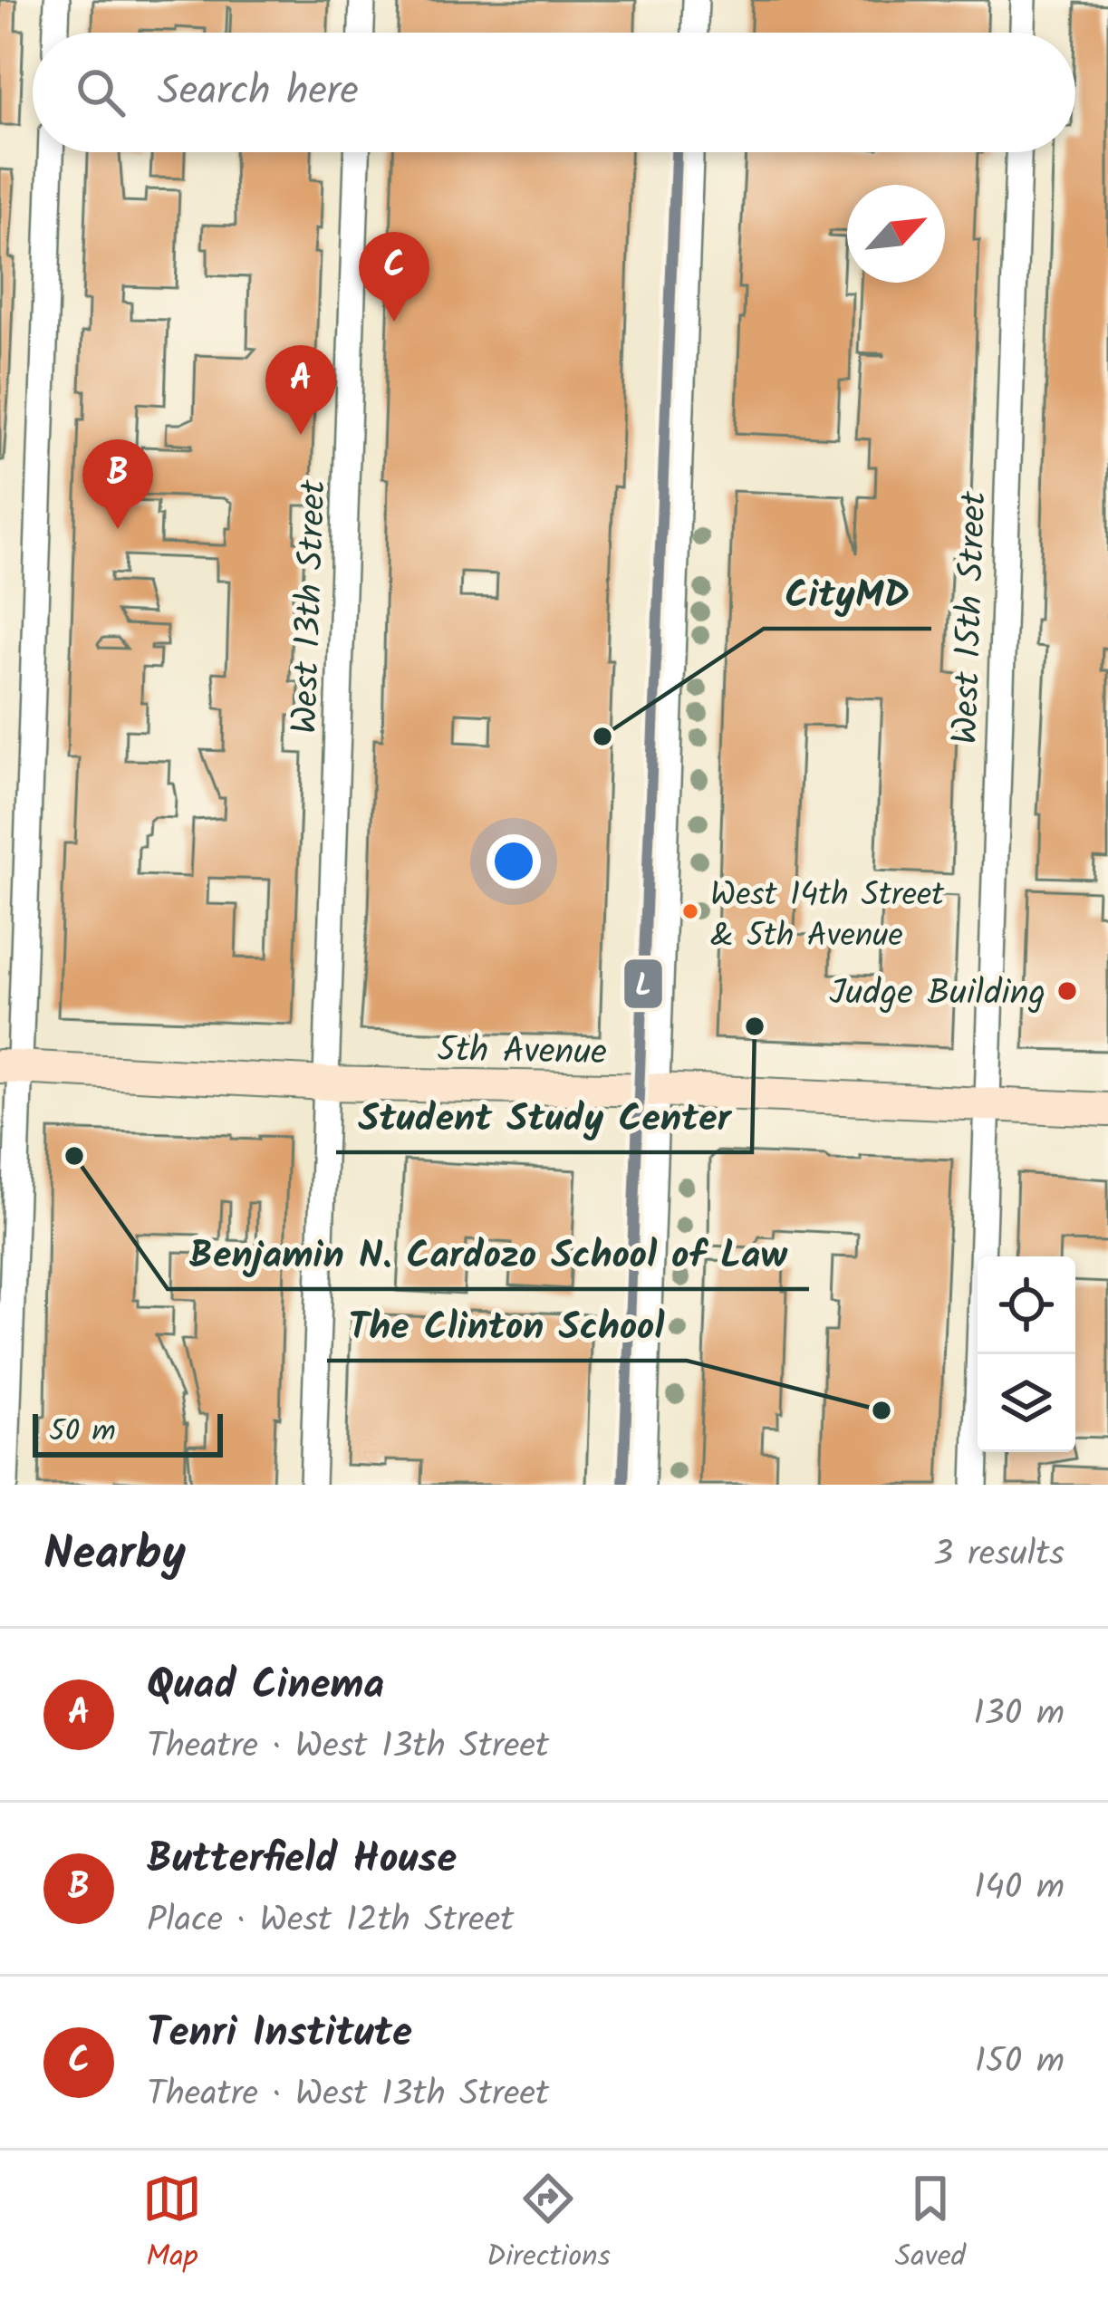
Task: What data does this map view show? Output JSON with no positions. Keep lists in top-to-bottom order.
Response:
{
  "streets": {
    "main road": ["5th Avenue"],
    "street": ["West 13th Street", "West 15th Street"]
  },
  "crossings": [
    ["West 13th Street", "5th Avenue"],
    ["West 15th Street", "5th Avenue"]
  ],
  "places": [
    "CityMD",
    "West 14th Street & 5th Avenue",
    "Judge Building",
    "Student Study Center",
    "Benjamin N. Cardozo School of Law",
    "The Clinton School"
  ],
  "lines": ["transit line L"],
  "scale_bar": "50 m",
  "north": "top right",
  "page": {
    "search": "Search here",
    "pins": ["C", "A", "B"],
    "scale": "50 m",
    "heading": ["Nearby", "3 results"],
    "list": [
      {
        "mark": "A",
        "name": "Quad Cinema",
        "note": "Theatre · West 13th Street",
        "value": "130 m"
      },
      {
        "mark": "B",
        "name": "Butterfield House",
        "note": "Place · West 12th Street",
        "value": "140 m"
      },
      {
        "mark": "C",
        "name": "Tenri Institute",
        "note": "Theatre · West 13th Street",
        "value": "150 m"
      }
    ],
    "nav": ["Map", "Directions", "Saved"]
  }
}
